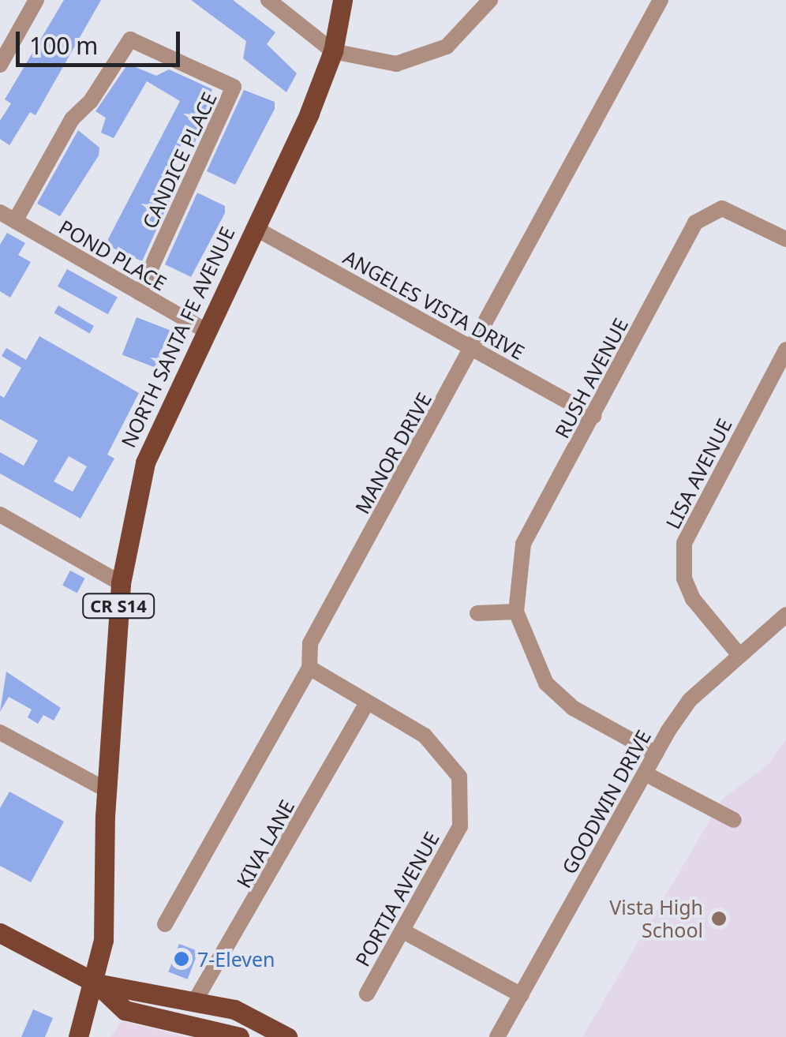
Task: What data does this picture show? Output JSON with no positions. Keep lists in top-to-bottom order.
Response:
{
  "streets": {
    "main road": ["NORTH SANTA FE AVENUE", "CR S14"],
    "street": [
      "CANDICE PLACE",
      "POND PLACE",
      "ANGELES VISTA DRIVE",
      "RUSH AVENUE",
      "MANOR DRIVE",
      "LISA AVENUE",
      "GOODWIN DRIVE",
      "KIVA LANE",
      "PORTIA AVENUE"
    ]
  },
  "crossings": [
    ["CANDICE PLACE", "POND PLACE"],
    ["POND PLACE", "NORTH SANTA FE AVENUE"],
    ["ANGELES VISTA DRIVE", "NORTH SANTA FE AVENUE"],
    ["ANGELES VISTA DRIVE", "RUSH AVENUE"],
    ["ANGELES VISTA DRIVE", "MANOR DRIVE"],
    ["RUSH AVENUE", "GOODWIN DRIVE"],
    ["MANOR DRIVE", "PORTIA AVENUE"],
    ["LISA AVENUE", "GOODWIN DRIVE"],
    ["KIVA LANE", "PORTIA AVENUE"]
  ],
  "places": ["Vista High School", "7-Eleven"],
  "scale_bar": "100 m"
}
